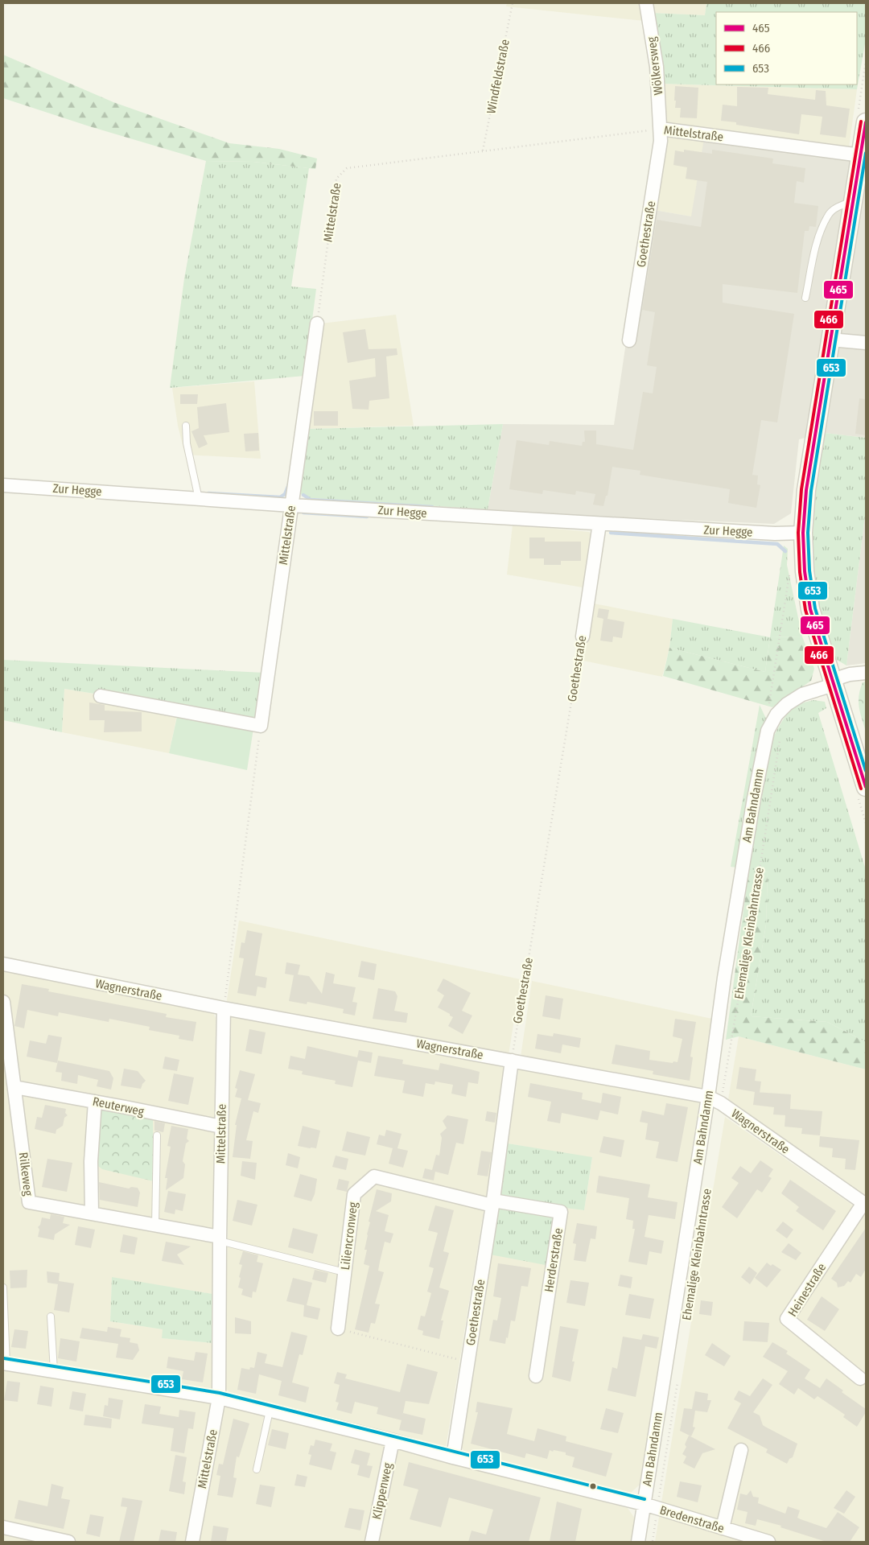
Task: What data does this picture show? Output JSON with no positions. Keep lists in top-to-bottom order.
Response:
{
  "streets": {
    "street": [
      "Wölkersweg",
      "Mittelstraße",
      "Goethestraße",
      "Zur Hegge",
      "Am Bahndamm",
      "Wagnerstraße",
      "Reuterweg",
      "Rilkeweg",
      "Liliencronweg",
      "Herderstraße",
      "Heinestraße",
      "Klippenweg",
      "Bredenstraße"
    ],
    "path": ["Windfeldstraße", "Ehemalige Kleinbahntrasse"]
  },
  "crossings": [
    ["Wölkersweg", "Mittelstraße"],
    ["Wölkersweg", "Goethestraße"],
    ["Windfeldstraße", "Mittelstraße"],
    ["Mittelstraße", "Goethestraße"],
    ["Mittelstraße", "Zur Hegge"],
    ["Mittelstraße", "Wagnerstraße"],
    ["Mittelstraße", "Reuterweg"],
    ["Mittelstraße", "Rilkeweg"],
    ["Mittelstraße", "Bredenstraße"],
    ["Goethestraße", "Zur Hegge"],
    ["Goethestraße", "Wagnerstraße"],
    ["Goethestraße", "Liliencronweg"],
    ["Goethestraße", "Herderstraße"],
    ["Goethestraße", "Bredenstraße"],
    ["Am Bahndamm", "Wagnerstraße"],
    ["Am Bahndamm", "Bredenstraße"],
    ["Ehemalige Kleinbahntrasse", "Wagnerstraße"],
    ["Wagnerstraße", "Heinestraße"],
    ["Reuterweg", "Rilkeweg"],
    ["Liliencronweg", "Herderstraße"],
    ["Klippenweg", "Bredenstraße"]
  ],
  "lines": ["transit line 466", "transit line 465", "transit line 653"],
  "legend": ["465", "466", "653"]
}
